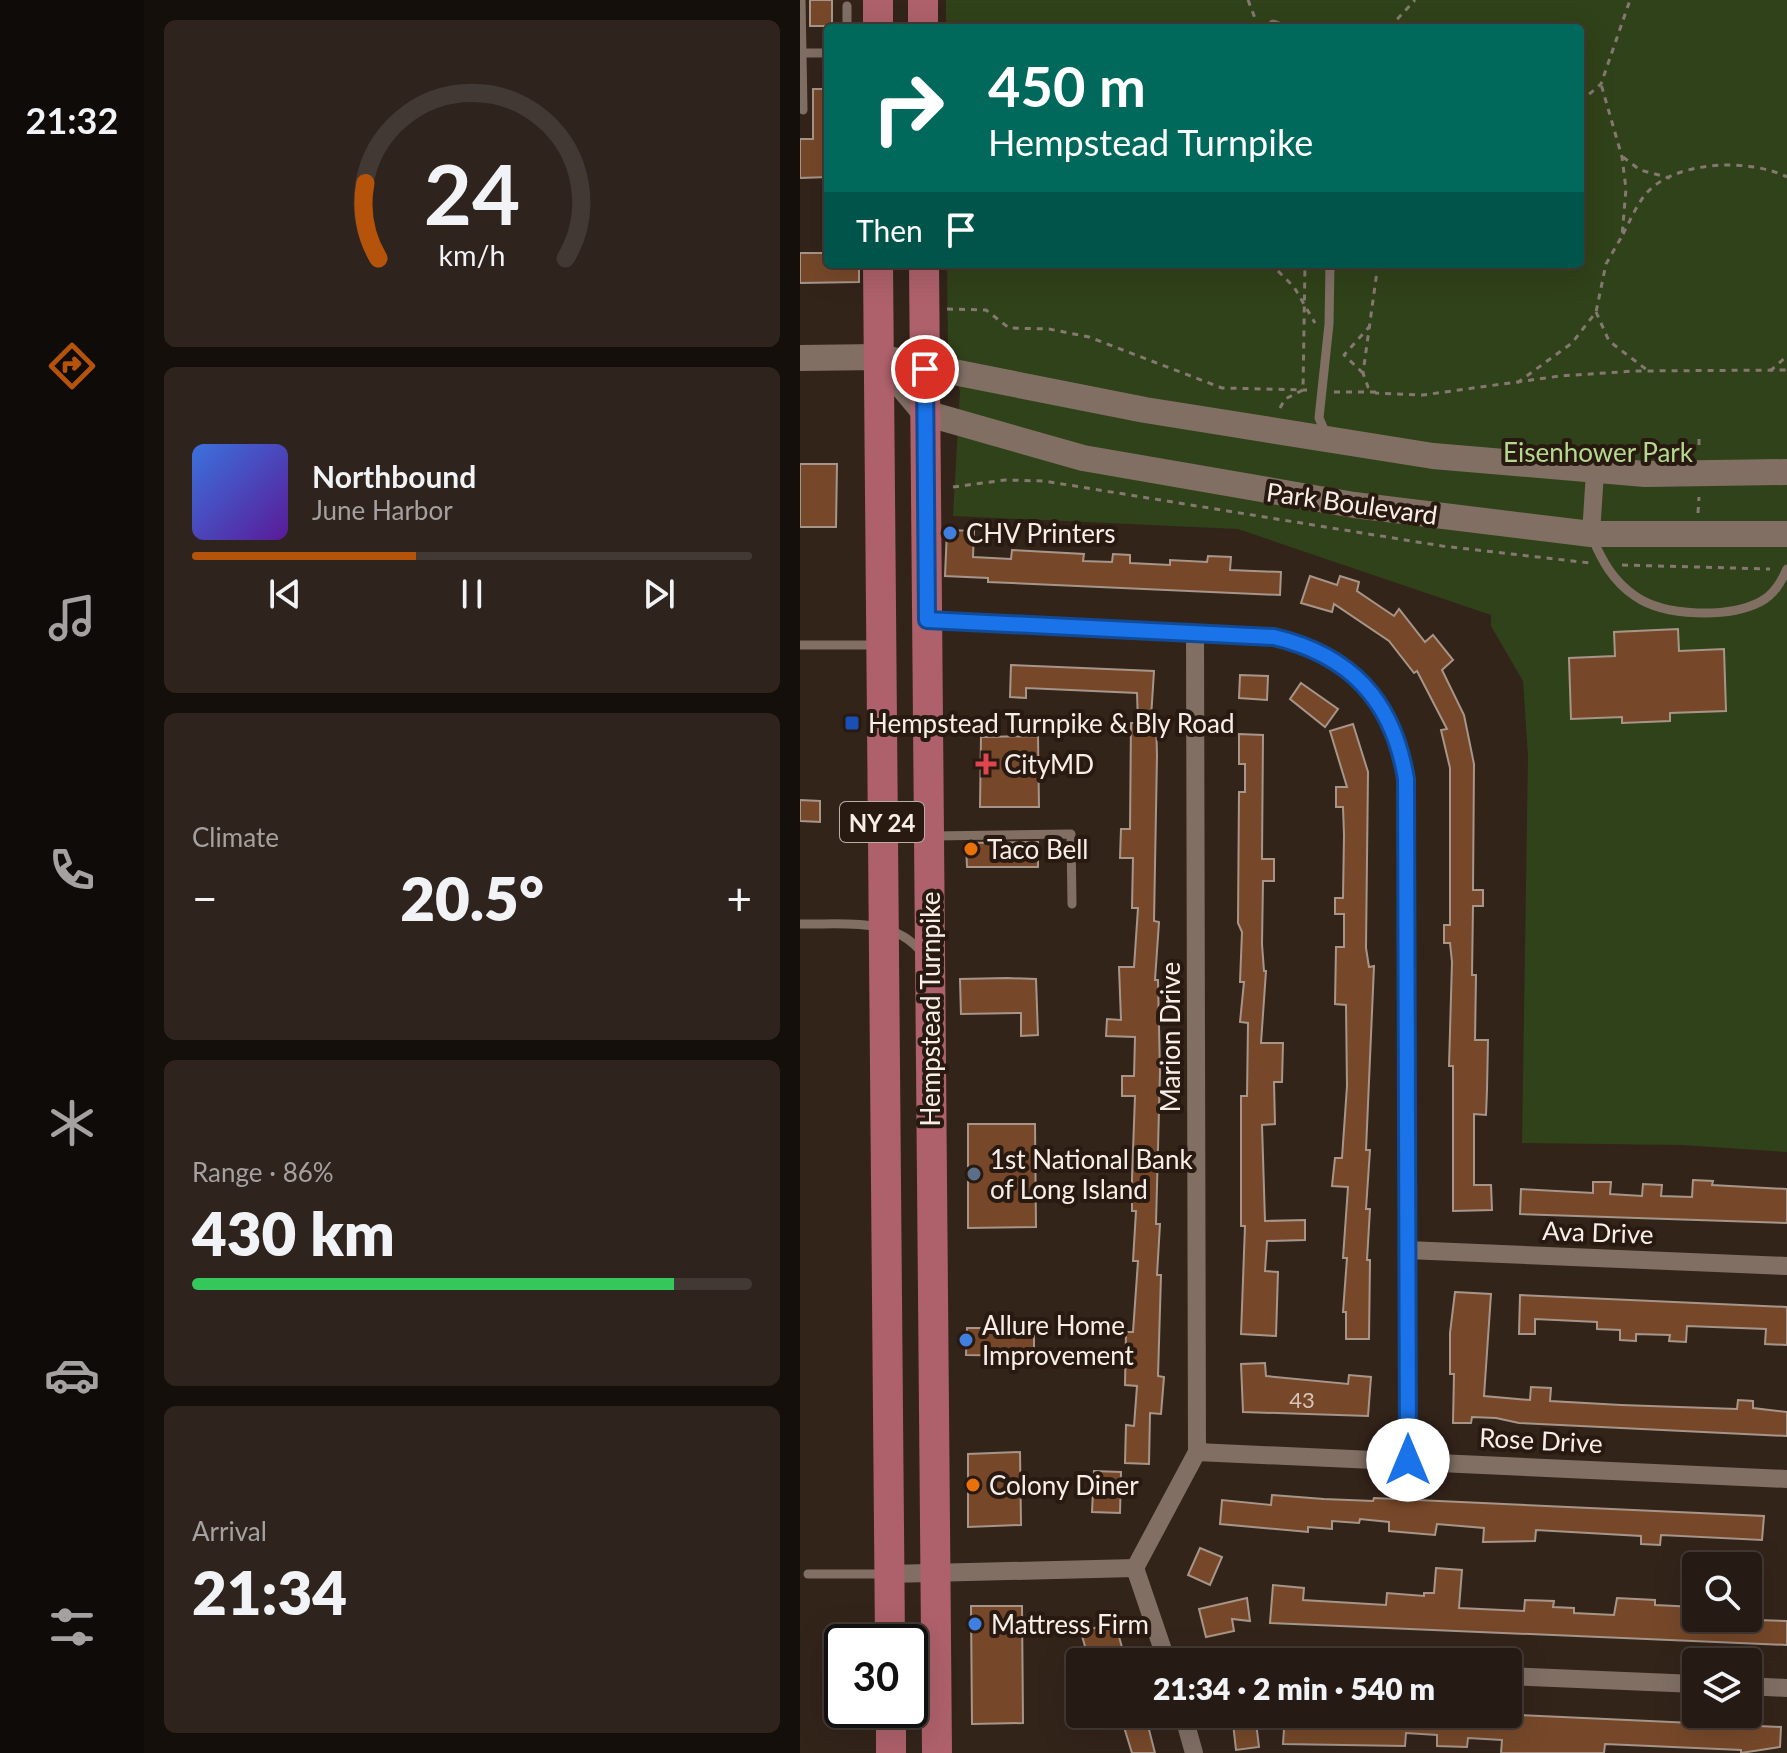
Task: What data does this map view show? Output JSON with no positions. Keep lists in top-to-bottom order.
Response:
{
  "streets": {
    "main road": ["NY 24", "Hempstead Turnpike"],
    "street": [
      "Park Boulevard",
      "Marion Drive",
      "Ava Drive",
      "Rose Drive"
    ]
  },
  "crossings": [
    ["Park Boulevard", "Hempstead Turnpike"],
    ["Marion Drive", "Rose Drive"]
  ],
  "parks": ["Eisenhower Park"],
  "places": {
    "other": [
      "CHV Printers",
      "Taco Bell",
      "1st National Bank of Long Island",
      "Allure Home Improvement",
      "Colony Diner",
      "Mattress Firm"
    ],
    "transit": ["Hempstead Turnpike & Bly Road"],
    "health": ["CityMD"]
  },
  "house_numbers": ["43"],
  "page": {
    "tabs": "21:32",
    "turn": ["450 m", "Hempstead Turnpike"],
    "then": "Then",
    "song": ["Northbound", "June Harbor"],
    "tile": [
      "Climate",
      ["Range · 86%", "430 km"],
      ["Arrival", "21:34"]
    ],
    "heat": ["−", "20.5°", "+"],
    "limit": "30",
    "trip": "21:34 · 2 min · 540 m",
    "gauge": ["24", "km/h"]
  }
}
